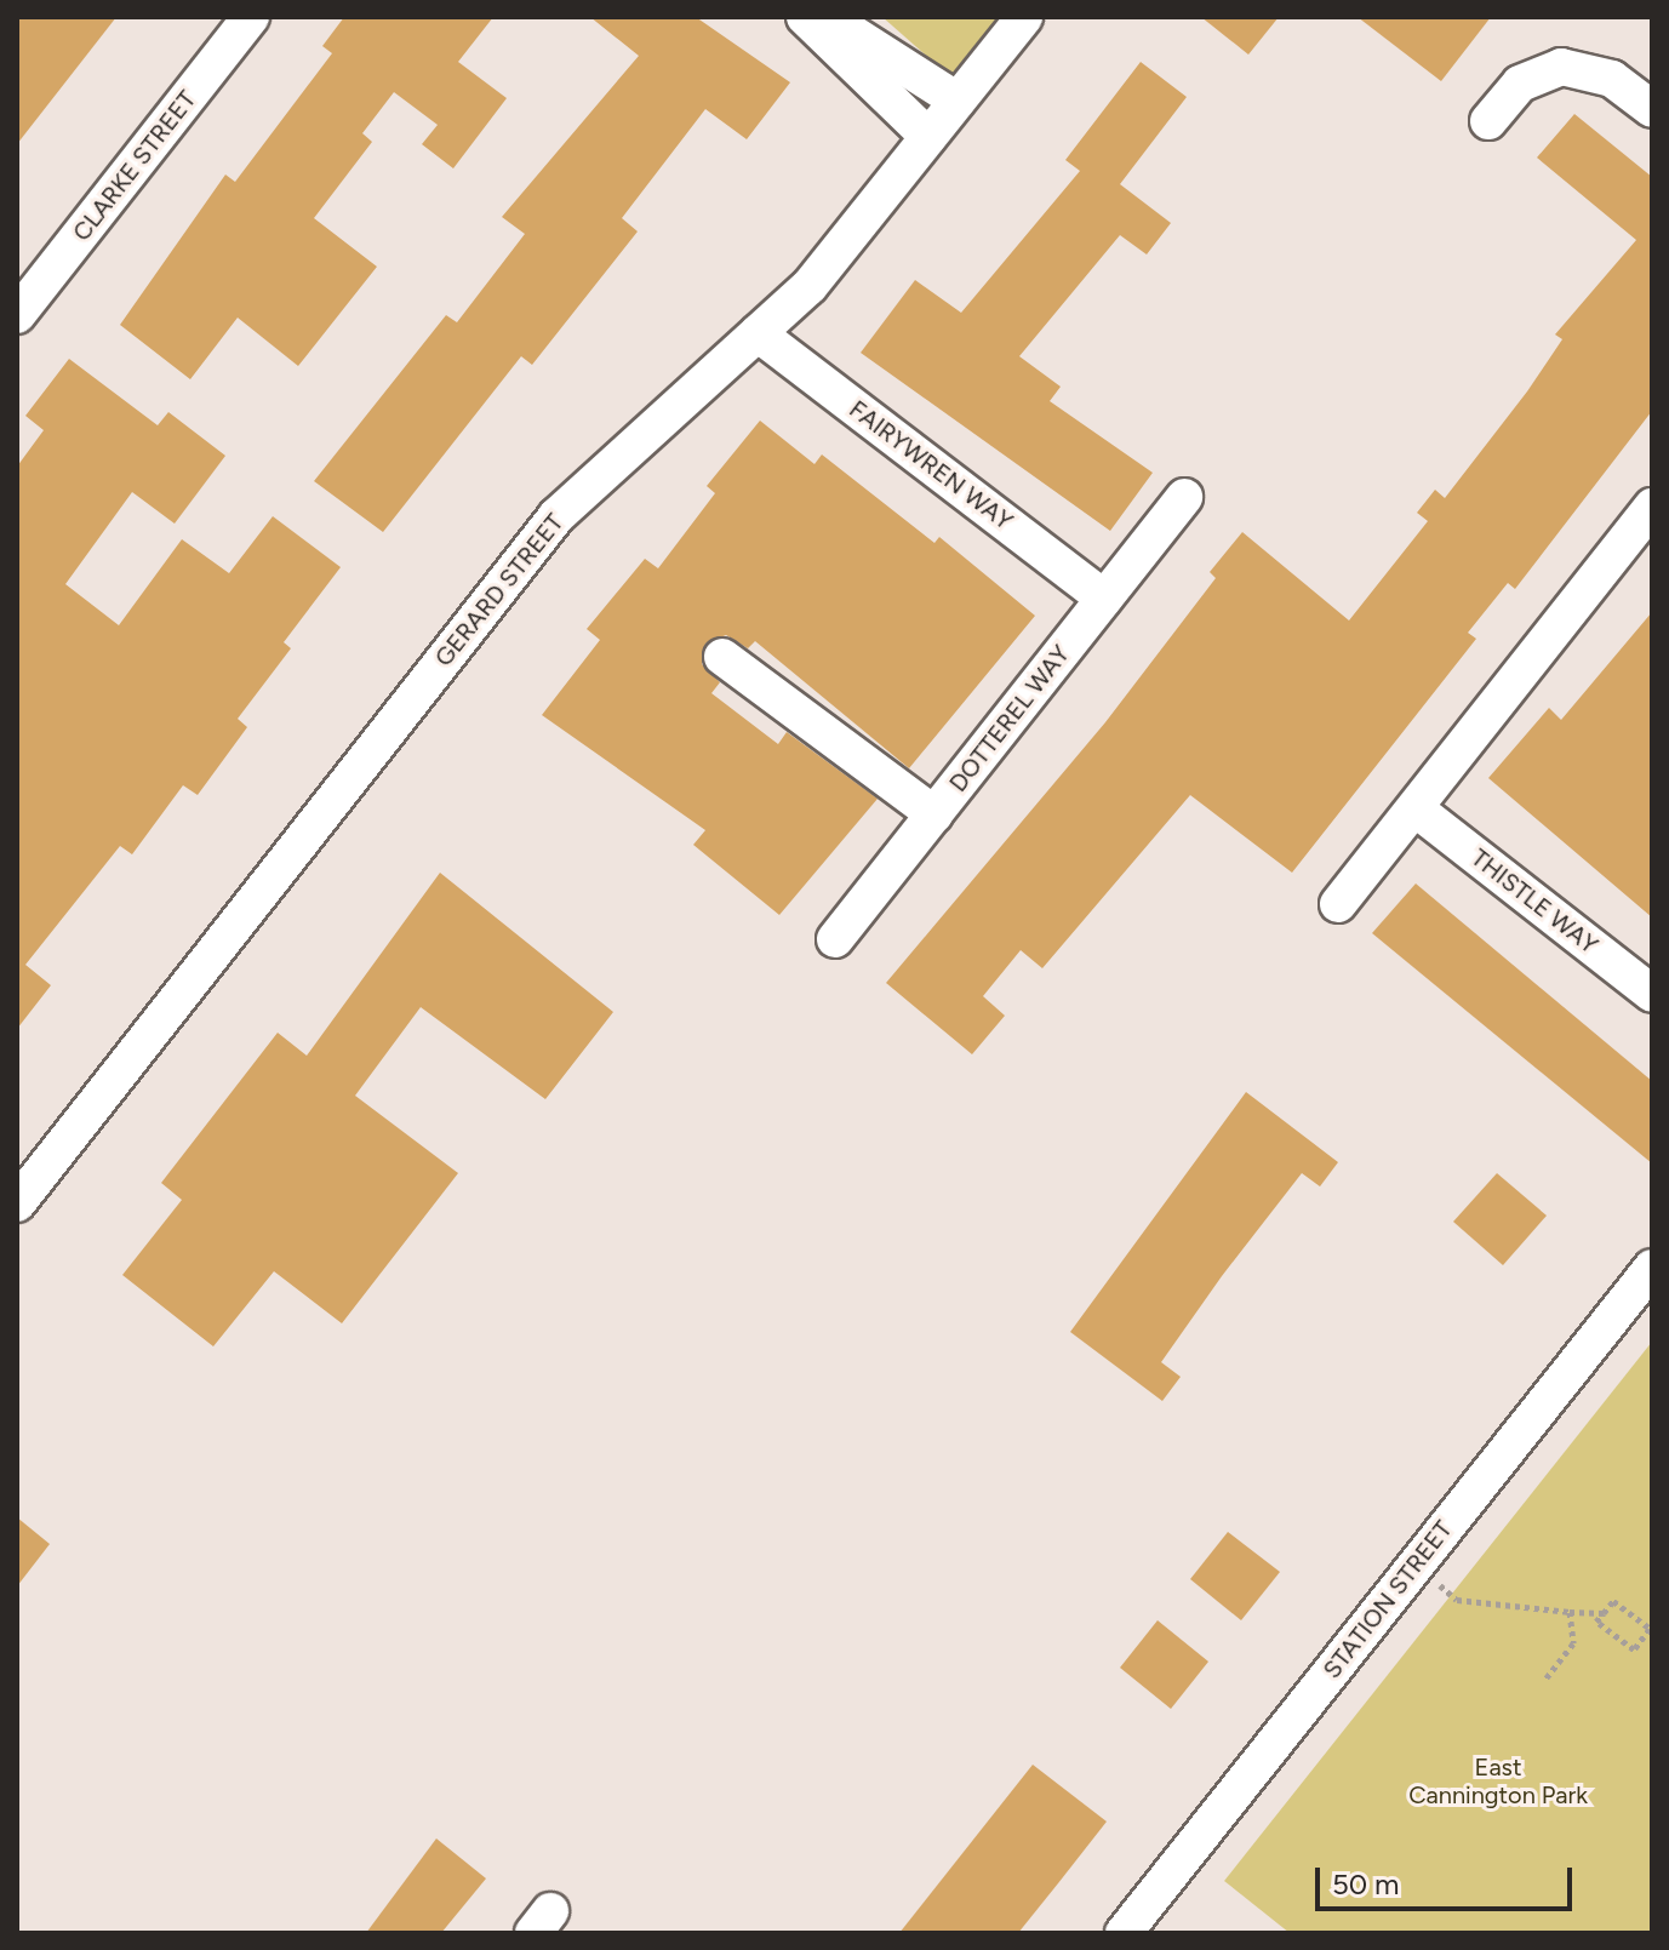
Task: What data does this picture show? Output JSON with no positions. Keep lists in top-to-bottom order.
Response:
{
  "streets": {
    "street": [
      "CLARKE STREET",
      "FAIRYWREN WAY",
      "GERARD STREET",
      "DOTTEREL WAY",
      "THISTLE WAY",
      "STATION STREET"
    ]
  },
  "crossings": [
    ["FAIRYWREN WAY", "GERARD STREET"],
    ["FAIRYWREN WAY", "DOTTEREL WAY"]
  ],
  "parks": ["East Cannington Park"],
  "scale_bar": "50 m"
}
